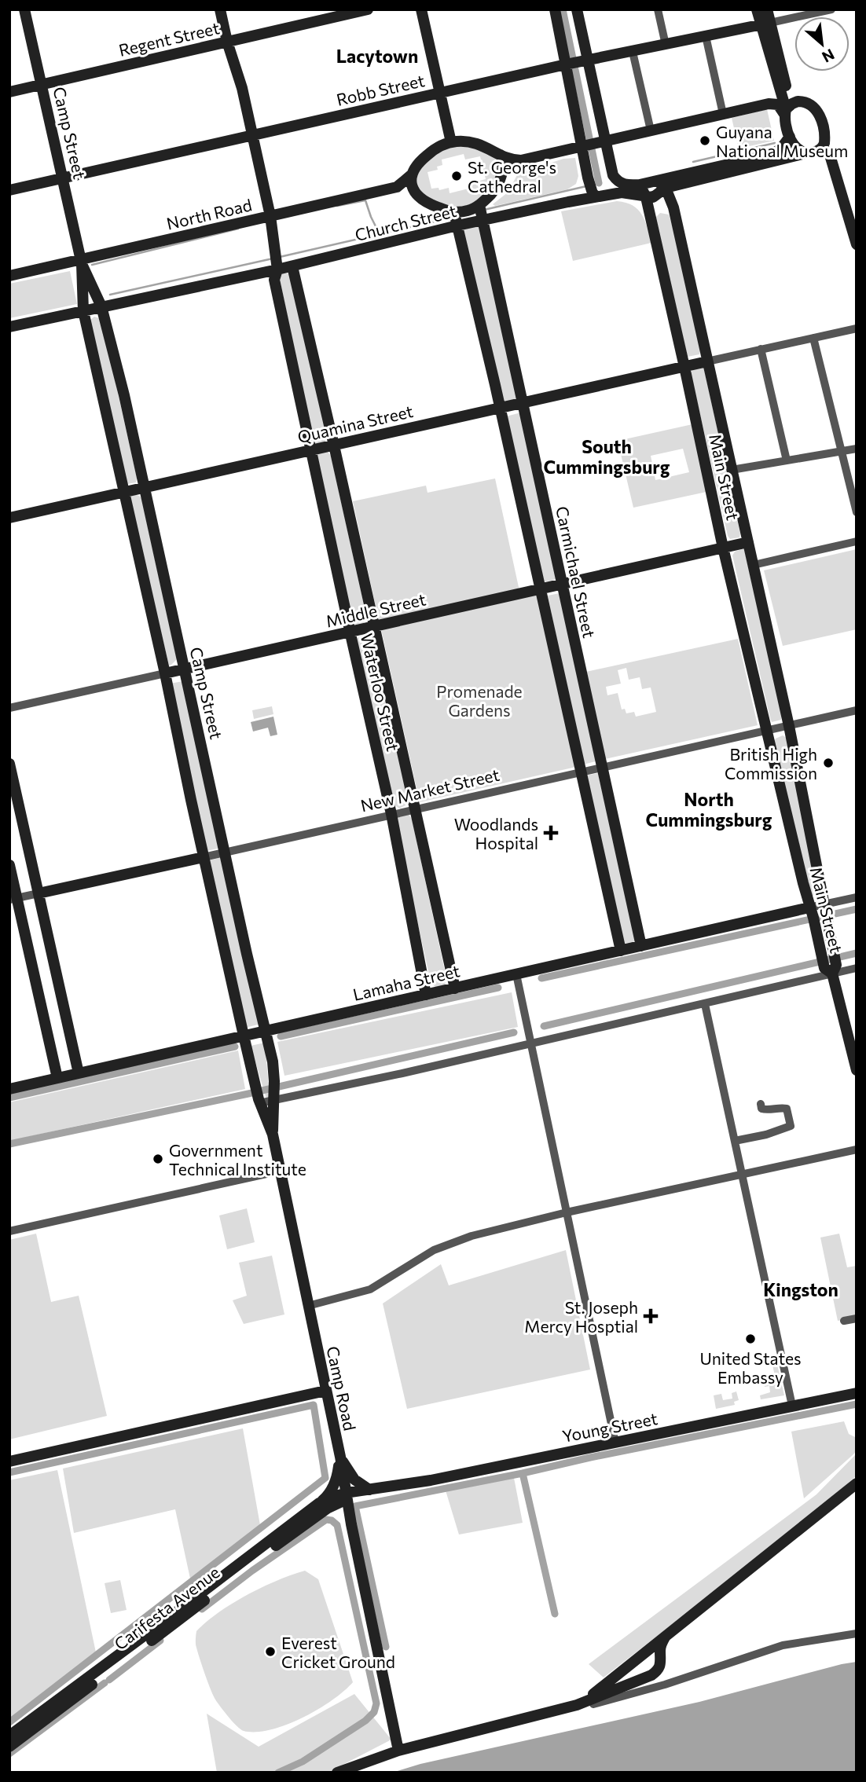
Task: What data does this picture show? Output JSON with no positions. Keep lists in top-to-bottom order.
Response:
{
  "streets": {
    "street": [
      "Regent Street",
      "Robb Street",
      "Camp Street",
      "North Road",
      "Church Street",
      "Quamina Street",
      "Main Street",
      "Carmichael Street",
      "Middle Street",
      "Waterloo Street",
      "New Market Street",
      "Lamaha Street",
      "Camp Road",
      "Young Street",
      "Carifesta Avenue"
    ]
  },
  "crossings": [
    ["Regent Street", "Camp Street"],
    ["Regent Street", "Waterloo Street"],
    ["Robb Street", "Camp Street"],
    ["Robb Street", "Waterloo Street"],
    ["Camp Street", "North Road"],
    ["Camp Street", "Church Street"],
    ["Camp Street", "Quamina Street"],
    ["Camp Street", "Middle Street"],
    ["Camp Street", "New Market Street"],
    ["Camp Street", "Lamaha Street"],
    ["Camp Street", "Camp Road"],
    ["North Road", "Church Street"],
    ["North Road", "Carmichael Street"],
    ["North Road", "Waterloo Street"],
    ["Church Street", "Main Street"],
    ["Church Street", "Carmichael Street"],
    ["Church Street", "Waterloo Street"],
    ["Quamina Street", "Main Street"],
    ["Quamina Street", "Carmichael Street"],
    ["Quamina Street", "Waterloo Street"],
    ["Main Street", "Middle Street"],
    ["Main Street", "New Market Street"],
    ["Main Street", "Lamaha Street"],
    ["Carmichael Street", "Middle Street"],
    ["Carmichael Street", "New Market Street"],
    ["Carmichael Street", "Lamaha Street"],
    ["Middle Street", "Waterloo Street"],
    ["Waterloo Street", "New Market Street"],
    ["Waterloo Street", "Lamaha Street"],
    ["Lamaha Street", "Camp Road"],
    ["Camp Road", "Young Street"],
    ["Camp Road", "Carifesta Avenue"],
    ["Young Street", "Carifesta Avenue"]
  ],
  "districts": [
    "Lacytown",
    "South Cummingsburg",
    "North Cummingsburg",
    "Kingston"
  ],
  "parks": ["Promenade Gardens"],
  "places": {
    "other": [
      "Guyana National Museum",
      "St. George's Cathedral",
      "British High Commission",
      "Government Technical Institute",
      "United States Embassy",
      "Everest Cricket Ground"
    ],
    "health": ["Woodlands Hospital", "St. Joseph Mercy Hosptial"]
  },
  "north": "bottom right"
}
